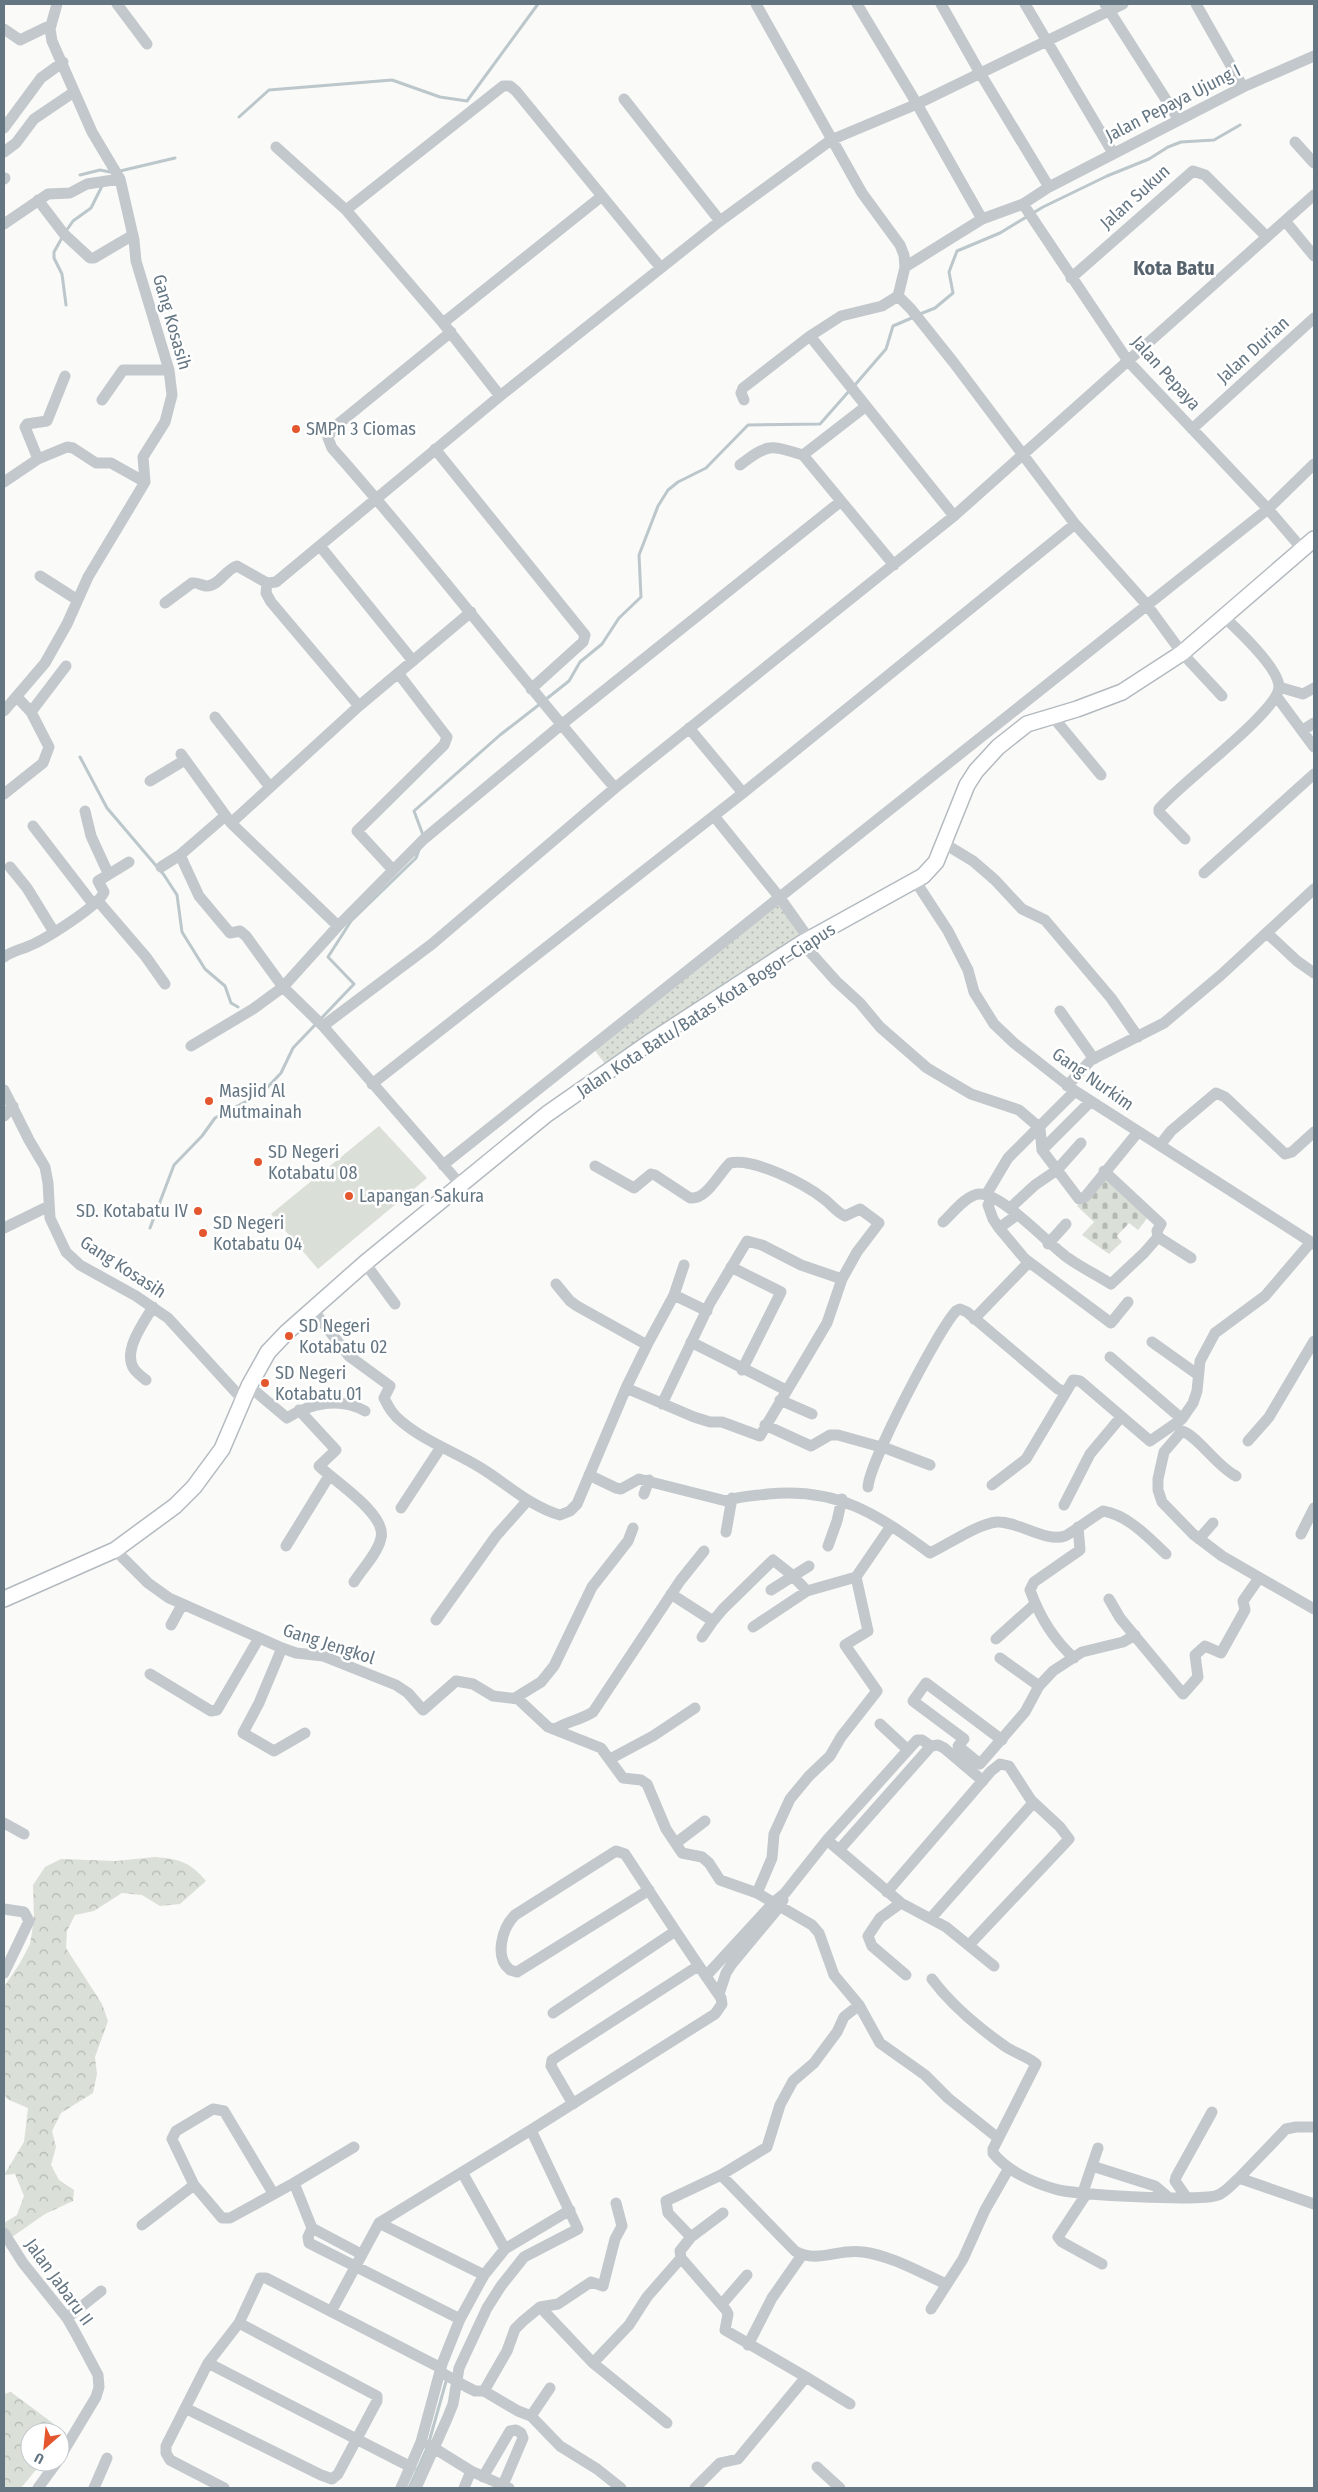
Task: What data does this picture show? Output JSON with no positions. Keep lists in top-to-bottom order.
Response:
{
  "streets": {
    "main road": ["Jalan Kota Batu/Batas Kota Bogor–Ciapus"],
    "street": [
      "Jalan Pepaya Ujung I",
      "Jalan Sukun",
      "Gang Kosasih",
      "Jalan Durian",
      "Jalan Pepaya",
      "Gang Nurkim",
      "Gang Jengkol",
      "Jalan Jabaru II"
    ]
  },
  "crossings": [
    ["Jalan Pepaya Ujung I", "Jalan Pepaya"],
    ["Jalan Sukun", "Jalan Pepaya"],
    ["Gang Kosasih", "Jalan Kota Batu/Batas Kota Bogor–Ciapus"],
    ["Jalan Durian", "Jalan Pepaya"],
    ["Jalan Pepaya", "Jalan Kota Batu/Batas Kota Bogor–Ciapus"],
    ["Jalan Kota Batu/Batas Kota Bogor–Ciapus", "Gang Nurkim"],
    ["Jalan Kota Batu/Batas Kota Bogor–Ciapus", "Gang Jengkol"]
  ],
  "districts": ["Kota Batu"],
  "places": [
    "SMPn 3 Ciomas",
    "Masjid Al Mutmainah",
    "SD Negeri Kotabatu 08",
    "Lapangan Sakura",
    "SD. Kotabatu IV",
    "SD Negeri Kotabatu 04",
    "SD Negeri Kotabatu 02",
    "SD Negeri Kotabatu 01"
  ],
  "north": "bottom left"
}
